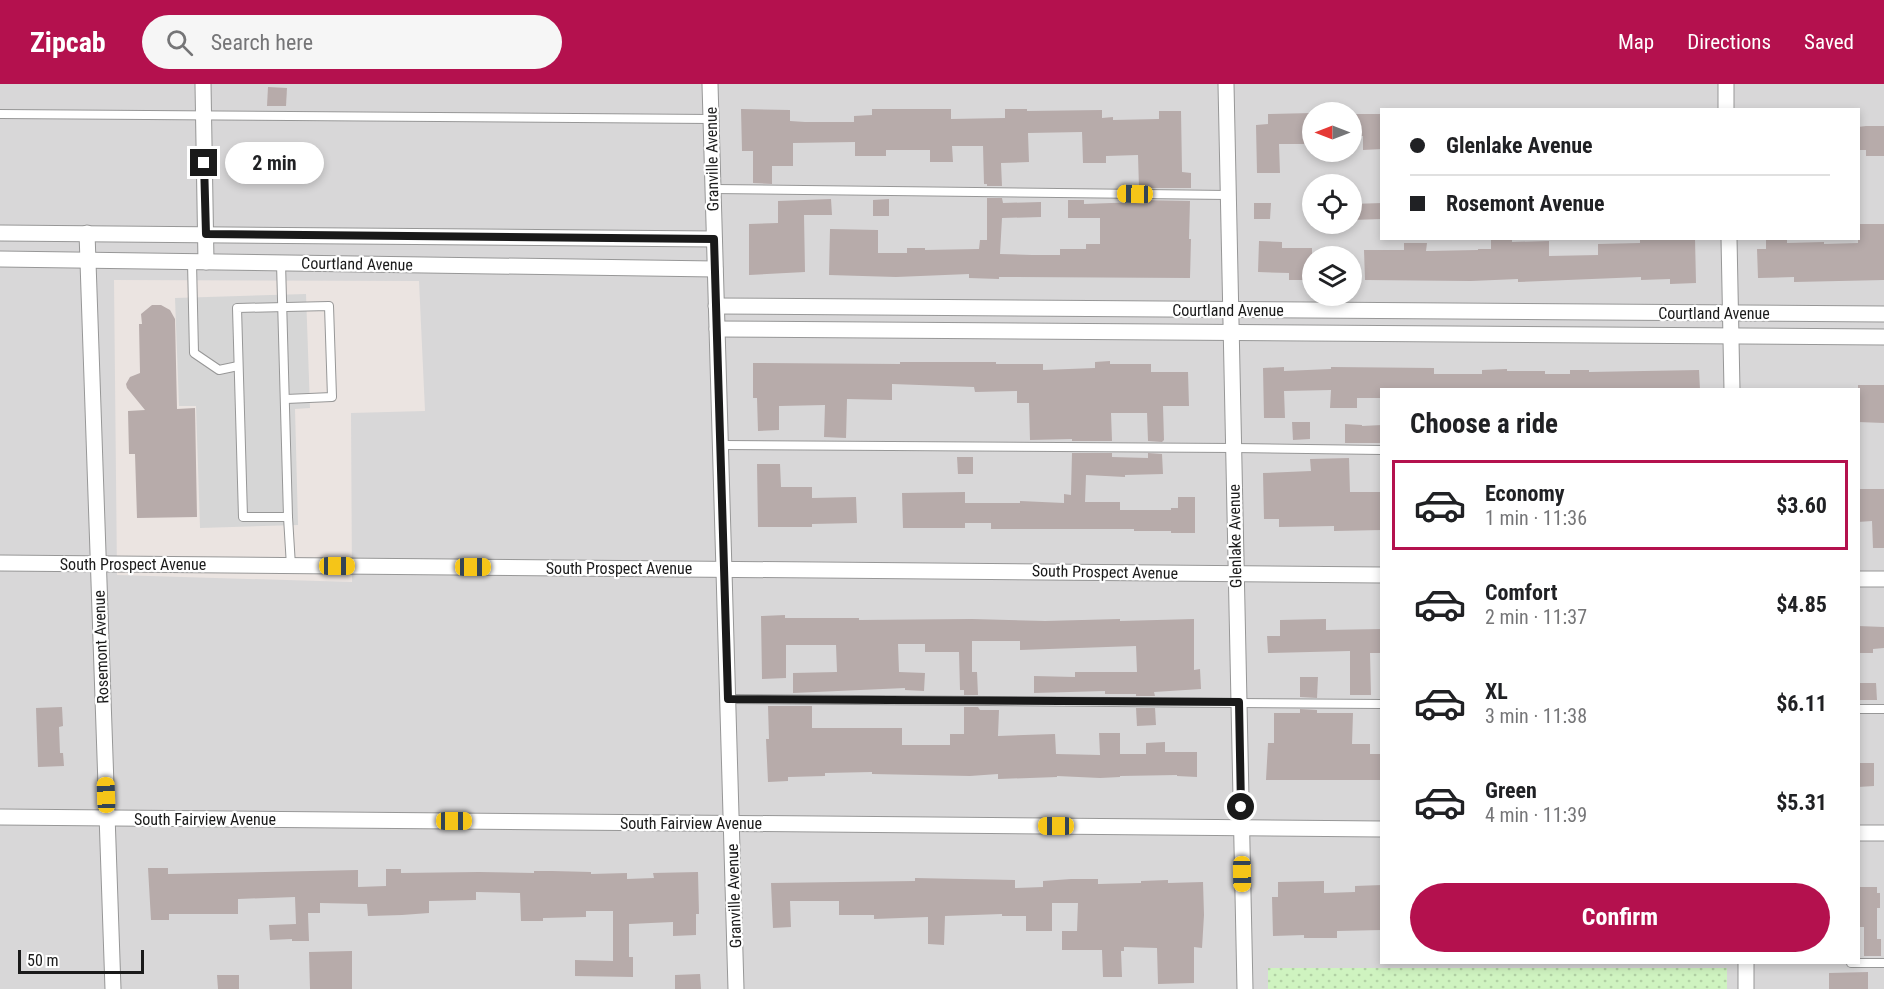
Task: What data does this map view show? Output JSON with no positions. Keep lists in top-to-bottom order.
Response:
{
  "streets": {
    "street": [
      "Granville Avenue",
      "Courtland Avenue",
      "Glenlake Avenue",
      "South Prospect Avenue",
      "Rosemont Avenue",
      "South Fairview Avenue"
    ]
  },
  "crossings": [
    ["Granville Avenue", "Courtland Avenue"],
    ["Granville Avenue", "South Prospect Avenue"],
    ["Granville Avenue", "South Fairview Avenue"],
    ["Courtland Avenue", "Glenlake Avenue"],
    ["Courtland Avenue", "Rosemont Avenue"],
    ["Glenlake Avenue", "South Prospect Avenue"],
    ["Glenlake Avenue", "South Fairview Avenue"],
    ["South Prospect Avenue", "Rosemont Avenue"],
    ["Rosemont Avenue", "South Fairview Avenue"]
  ],
  "scale_bar": "50 m",
  "north": "left",
  "page": {
    "header": "Zipcab",
    "search": "Search here",
    "nav": ["Map", "Directions", "Saved"],
    "banner": ["Glenlake Avenue", "Rosemont Avenue"],
    "bubble": "2 min",
    "heading": "Choose a ride",
    "list": [
      {
        "name": "Economy",
        "note": "1 min · 11:36",
        "value": "$3.60"
      },
      {
        "name": "Comfort",
        "note": "2 min · 11:37",
        "value": "$4.85"
      },
      {
        "name": "XL",
        "note": "3 min · 11:38",
        "value": "$6.11"
      },
      {
        "name": "Green",
        "note": "4 min · 11:39",
        "value": "$5.31"
      }
    ],
    "buttons": "Confirm",
    "scale": "50 m"
  }
}
